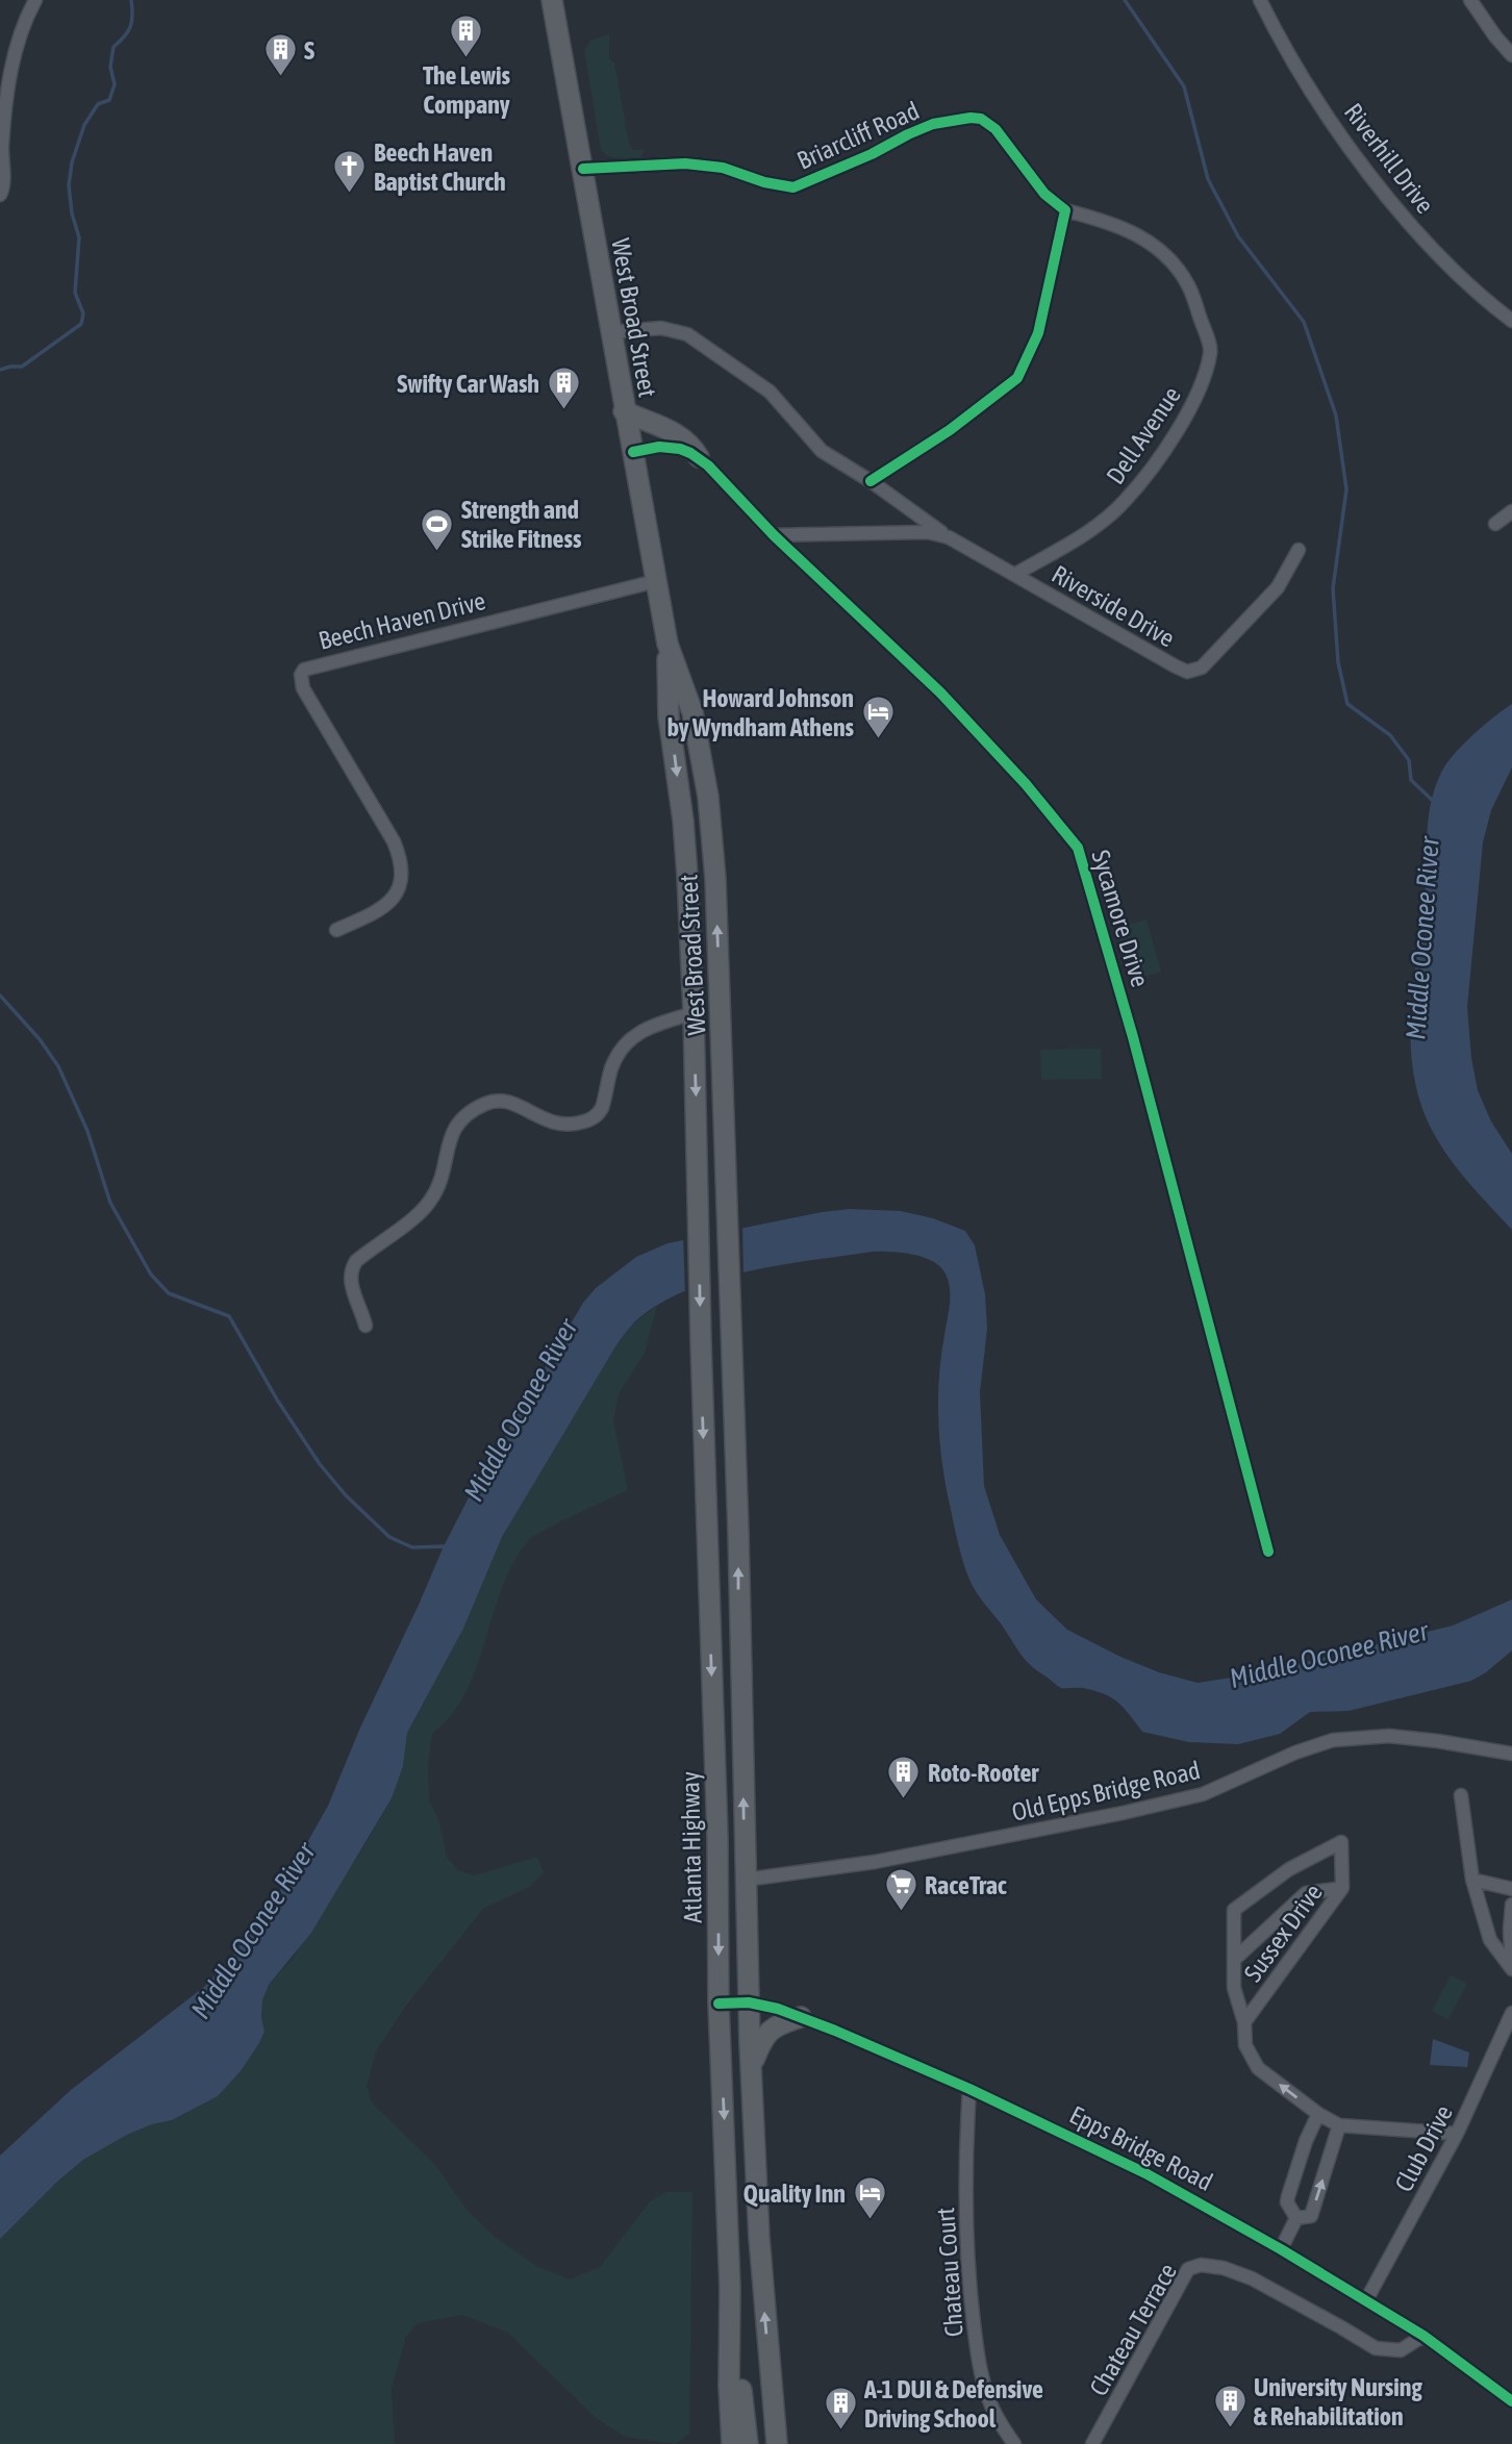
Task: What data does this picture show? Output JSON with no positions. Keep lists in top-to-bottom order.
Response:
{
  "streets": {
    "main road": ["West Broad Street", "Atlanta Highway"],
    "street": [
      "Briarcliff Road",
      "Riverhill Drive",
      "Dell Avenue",
      "Riverside Drive",
      "Beech Haven Drive",
      "Sycamore Drive",
      "Old Epps Bridge Road",
      "Sussex Drive",
      "Epps Bridge Road",
      "Club Drive",
      "Chateau Court",
      "Chateau Terrace"
    ]
  },
  "crossings": [
    ["Briarcliff Road", "West Broad Street"],
    ["Briarcliff Road", "Dell Avenue"],
    ["West Broad Street", "Beech Haven Drive"],
    ["West Broad Street", "Atlanta Highway"],
    ["Dell Avenue", "Riverside Drive"],
    ["Riverside Drive", "Sycamore Drive"],
    ["Old Epps Bridge Road", "Atlanta Highway"],
    ["Atlanta Highway", "Epps Bridge Road"],
    ["Epps Bridge Road", "Club Drive"],
    ["Epps Bridge Road", "Chateau Court"],
    ["Epps Bridge Road", "Chateau Terrace"]
  ],
  "water": ["Middle Oconee River"],
  "places": {
    "building": [
      "The Lewis Company",
      "S",
      "Swifty Car Wash",
      "Roto-Rooter",
      "University Nursing & Rehabilitation",
      "A-1 DUI & Defensive Driving School"
    ],
    "church": ["Beech Haven Baptist Church"],
    "sports": ["Strength and Strike Fitness"],
    "hotel": ["Howard Johnson by Wyndham Athens", "Quality Inn"],
    "supermarket": ["RaceTrac"]
  }
}
